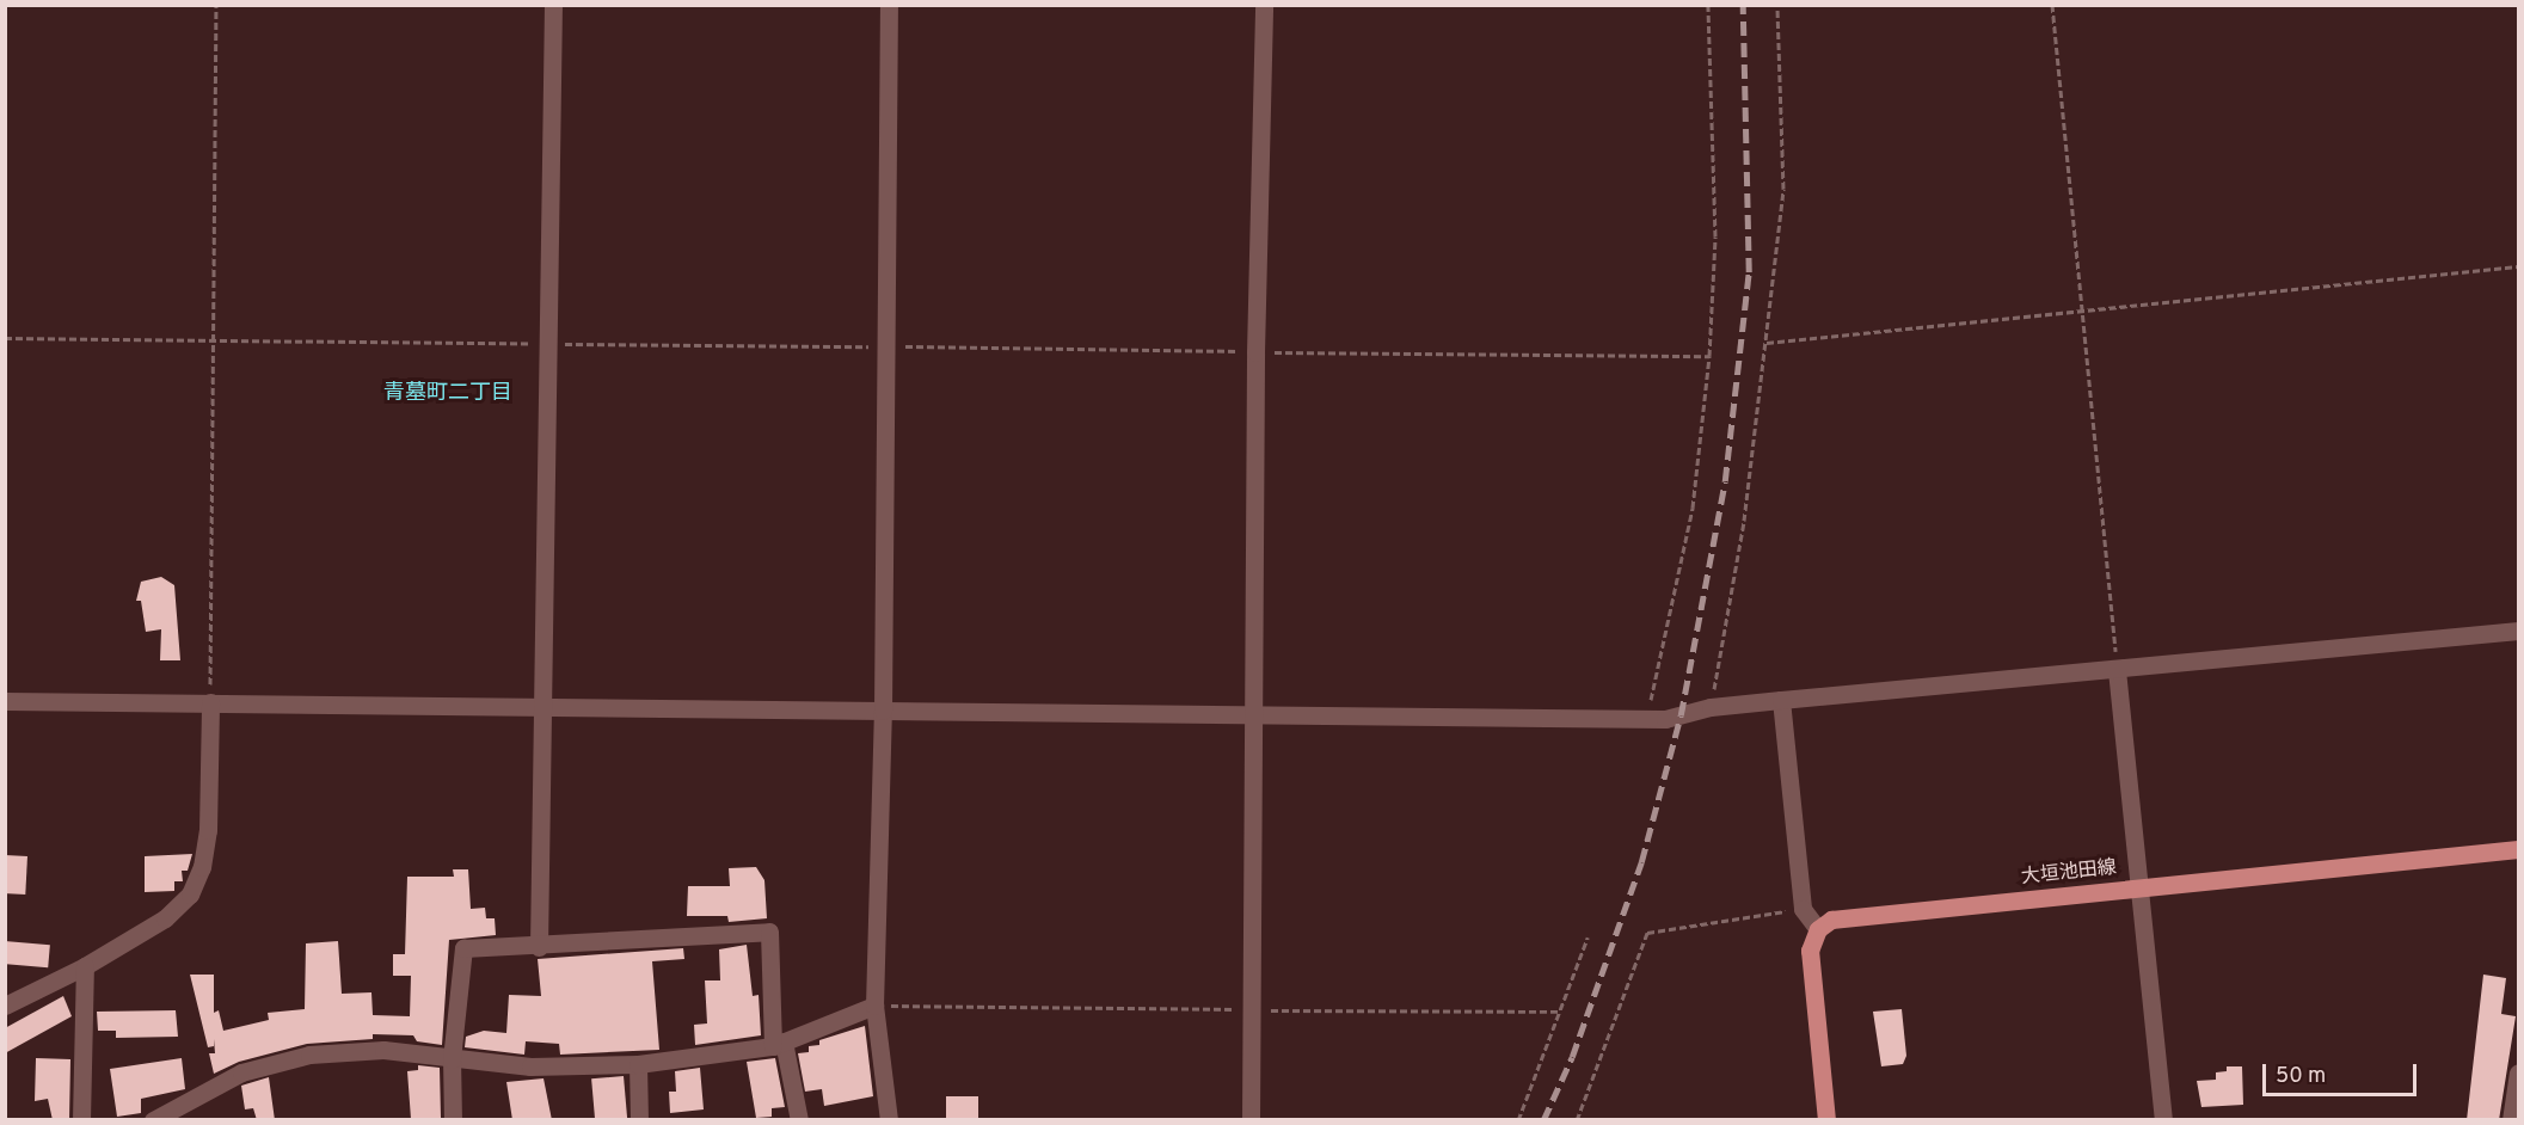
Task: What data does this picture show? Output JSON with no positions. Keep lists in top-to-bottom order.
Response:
{
  "streets": {
    "main road": ["大垣池田線"]
  },
  "districts": ["青墓町二丁目"],
  "scale_bar": "50 m"
}
